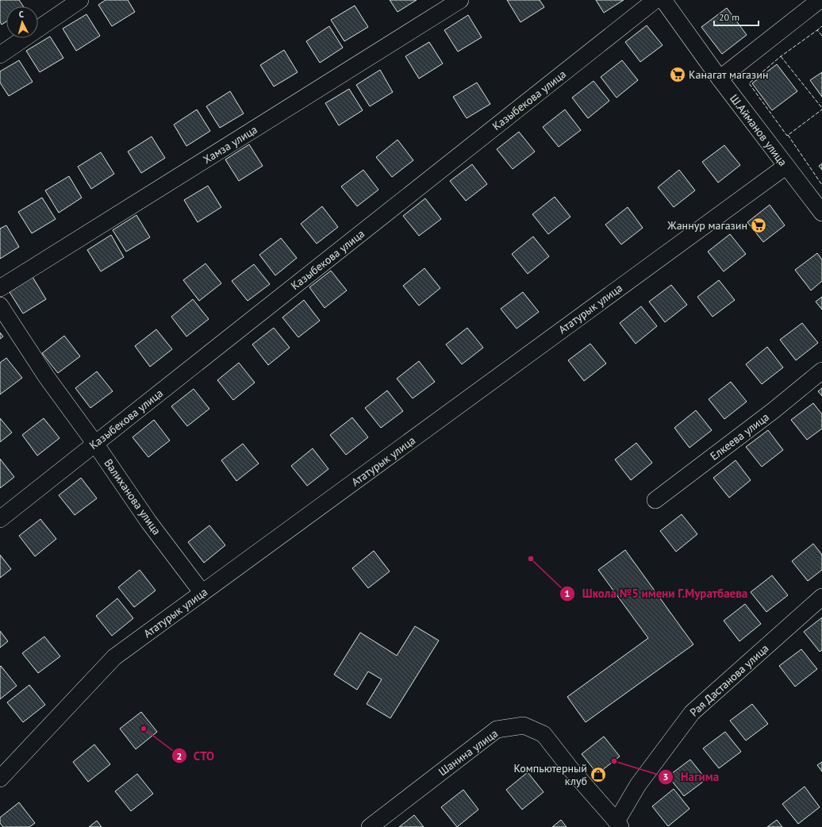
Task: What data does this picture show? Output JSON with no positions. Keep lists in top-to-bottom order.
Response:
{
  "streets": {
    "street": [
      "Казыбекова улица",
      "Ш.Айманов улица",
      "Хамза улица",
      "Ататурык улица",
      "Елкеева улица",
      "Валиханова улица",
      "Рая Дастанова улица",
      "Шанина улица"
    ]
  },
  "crossings": [
    ["Казыбекова улица", "Валиханова улица"],
    ["Ш.Айманов улица", "Ататурык улица"],
    ["Ататурык улица", "Валиханова улица"],
    ["Рая Дастанова улица", "Шанина улица"]
  ],
  "places": {
    "supermarket": ["Канагат магазин", "Жаннур магазин"],
    "other": ["Школа №5 имени Г.Муратбаева", "СТО", "Нагима"],
    "shop": ["Компьютерный клуб"]
  },
  "scale_bar": "20 m",
  "north": "top"
}
